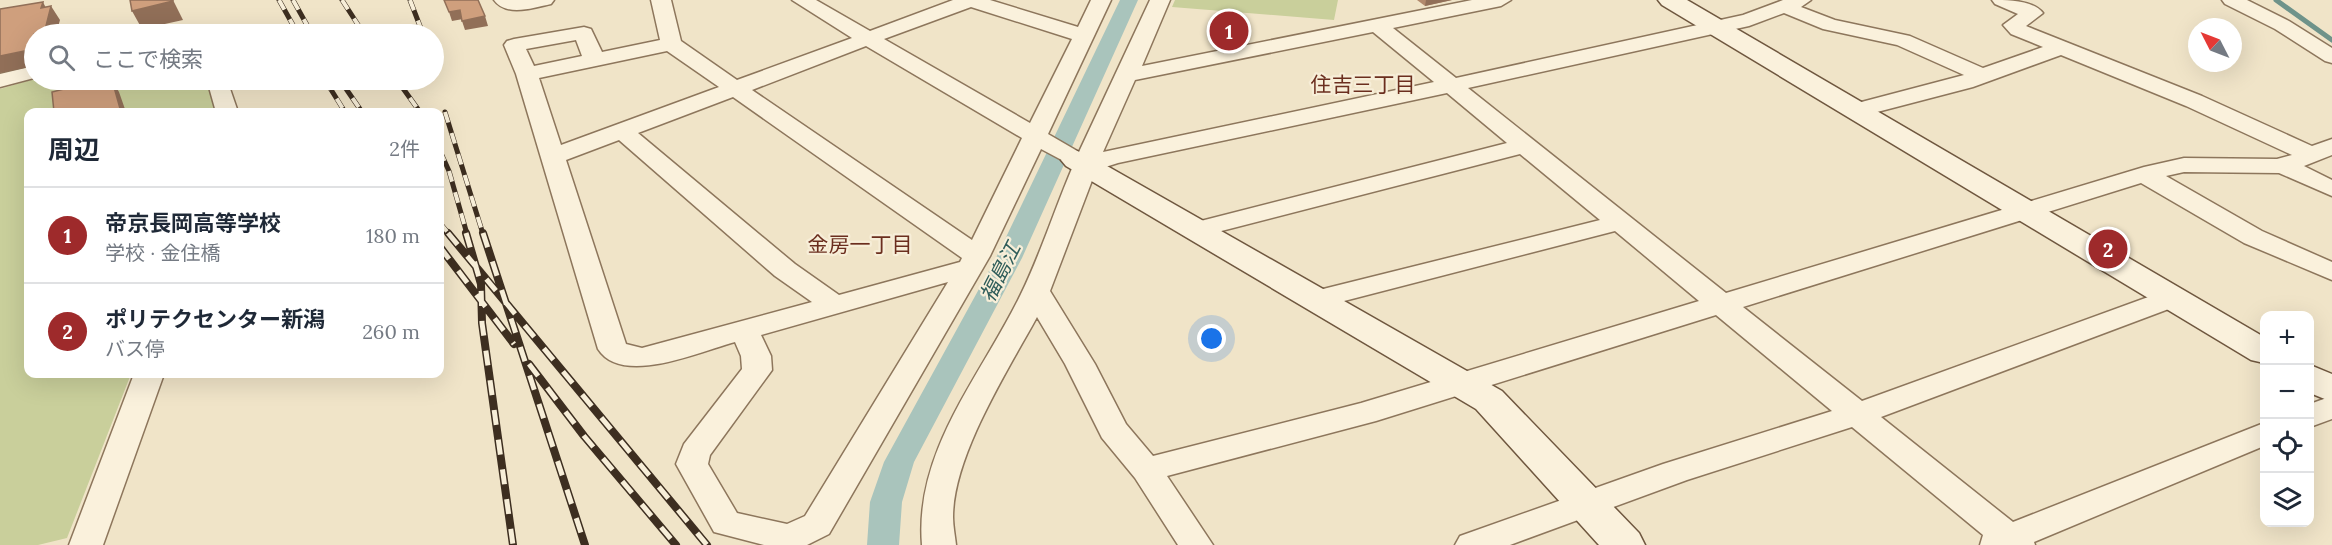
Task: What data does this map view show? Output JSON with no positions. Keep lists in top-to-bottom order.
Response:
{
  "districts": ["住吉三丁目", "金房一丁目"],
  "water": ["福島江"],
  "north": "top left",
  "page": {
    "pins": ["1", "2"],
    "search": "ここで検索",
    "heading": ["周辺", "2件"],
    "list": [
      {
        "mark": "1",
        "name": "帝京長岡高等学校",
        "note": "学校 · 金住橋",
        "value": "180 m"
      },
      {
        "mark": "2",
        "name": "ポリテクセンター新潟",
        "note": "バス停",
        "value": "260 m"
      }
    ],
    "map_buttons": ["+", "−"]
  }
}
